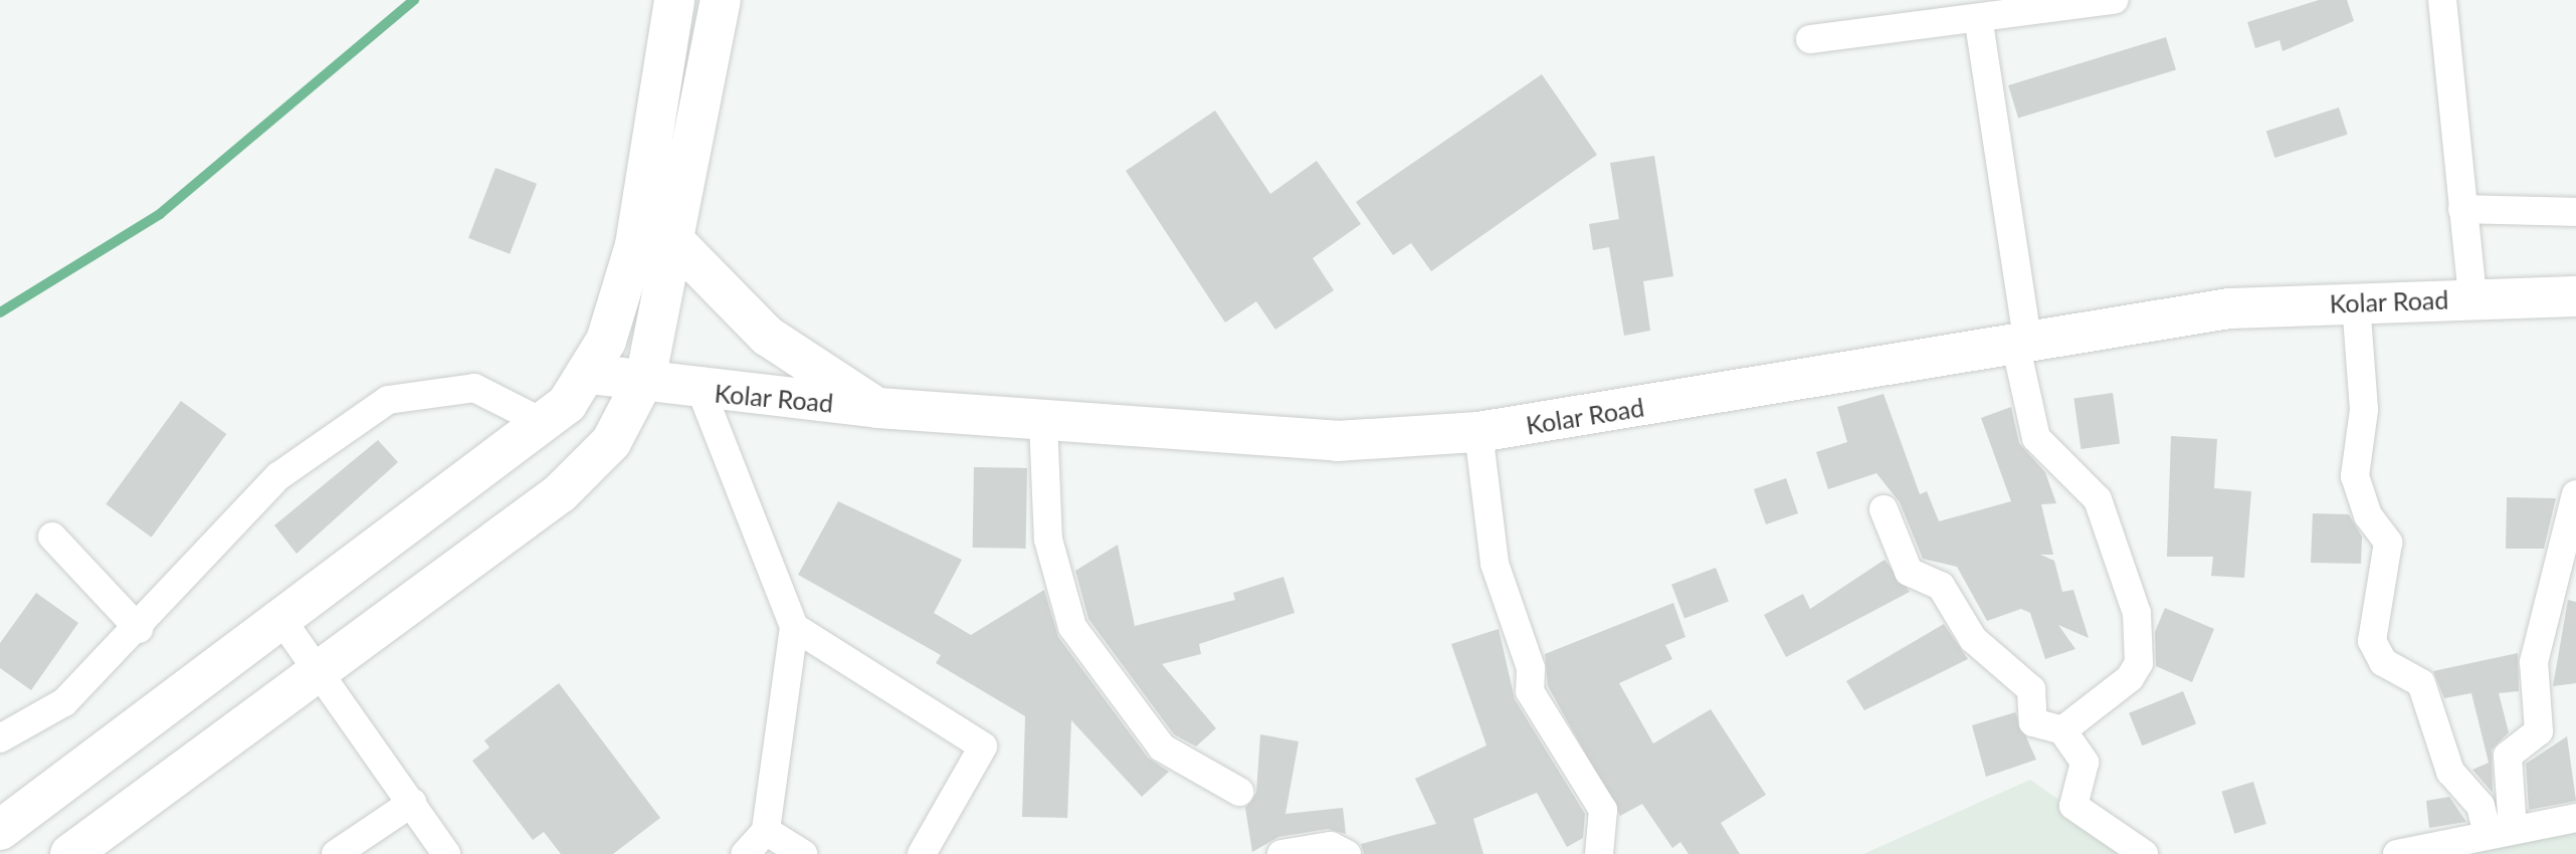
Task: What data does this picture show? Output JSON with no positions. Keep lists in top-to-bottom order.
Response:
{
  "streets": {
    "main road": ["Kolar Road"]
  }
}
